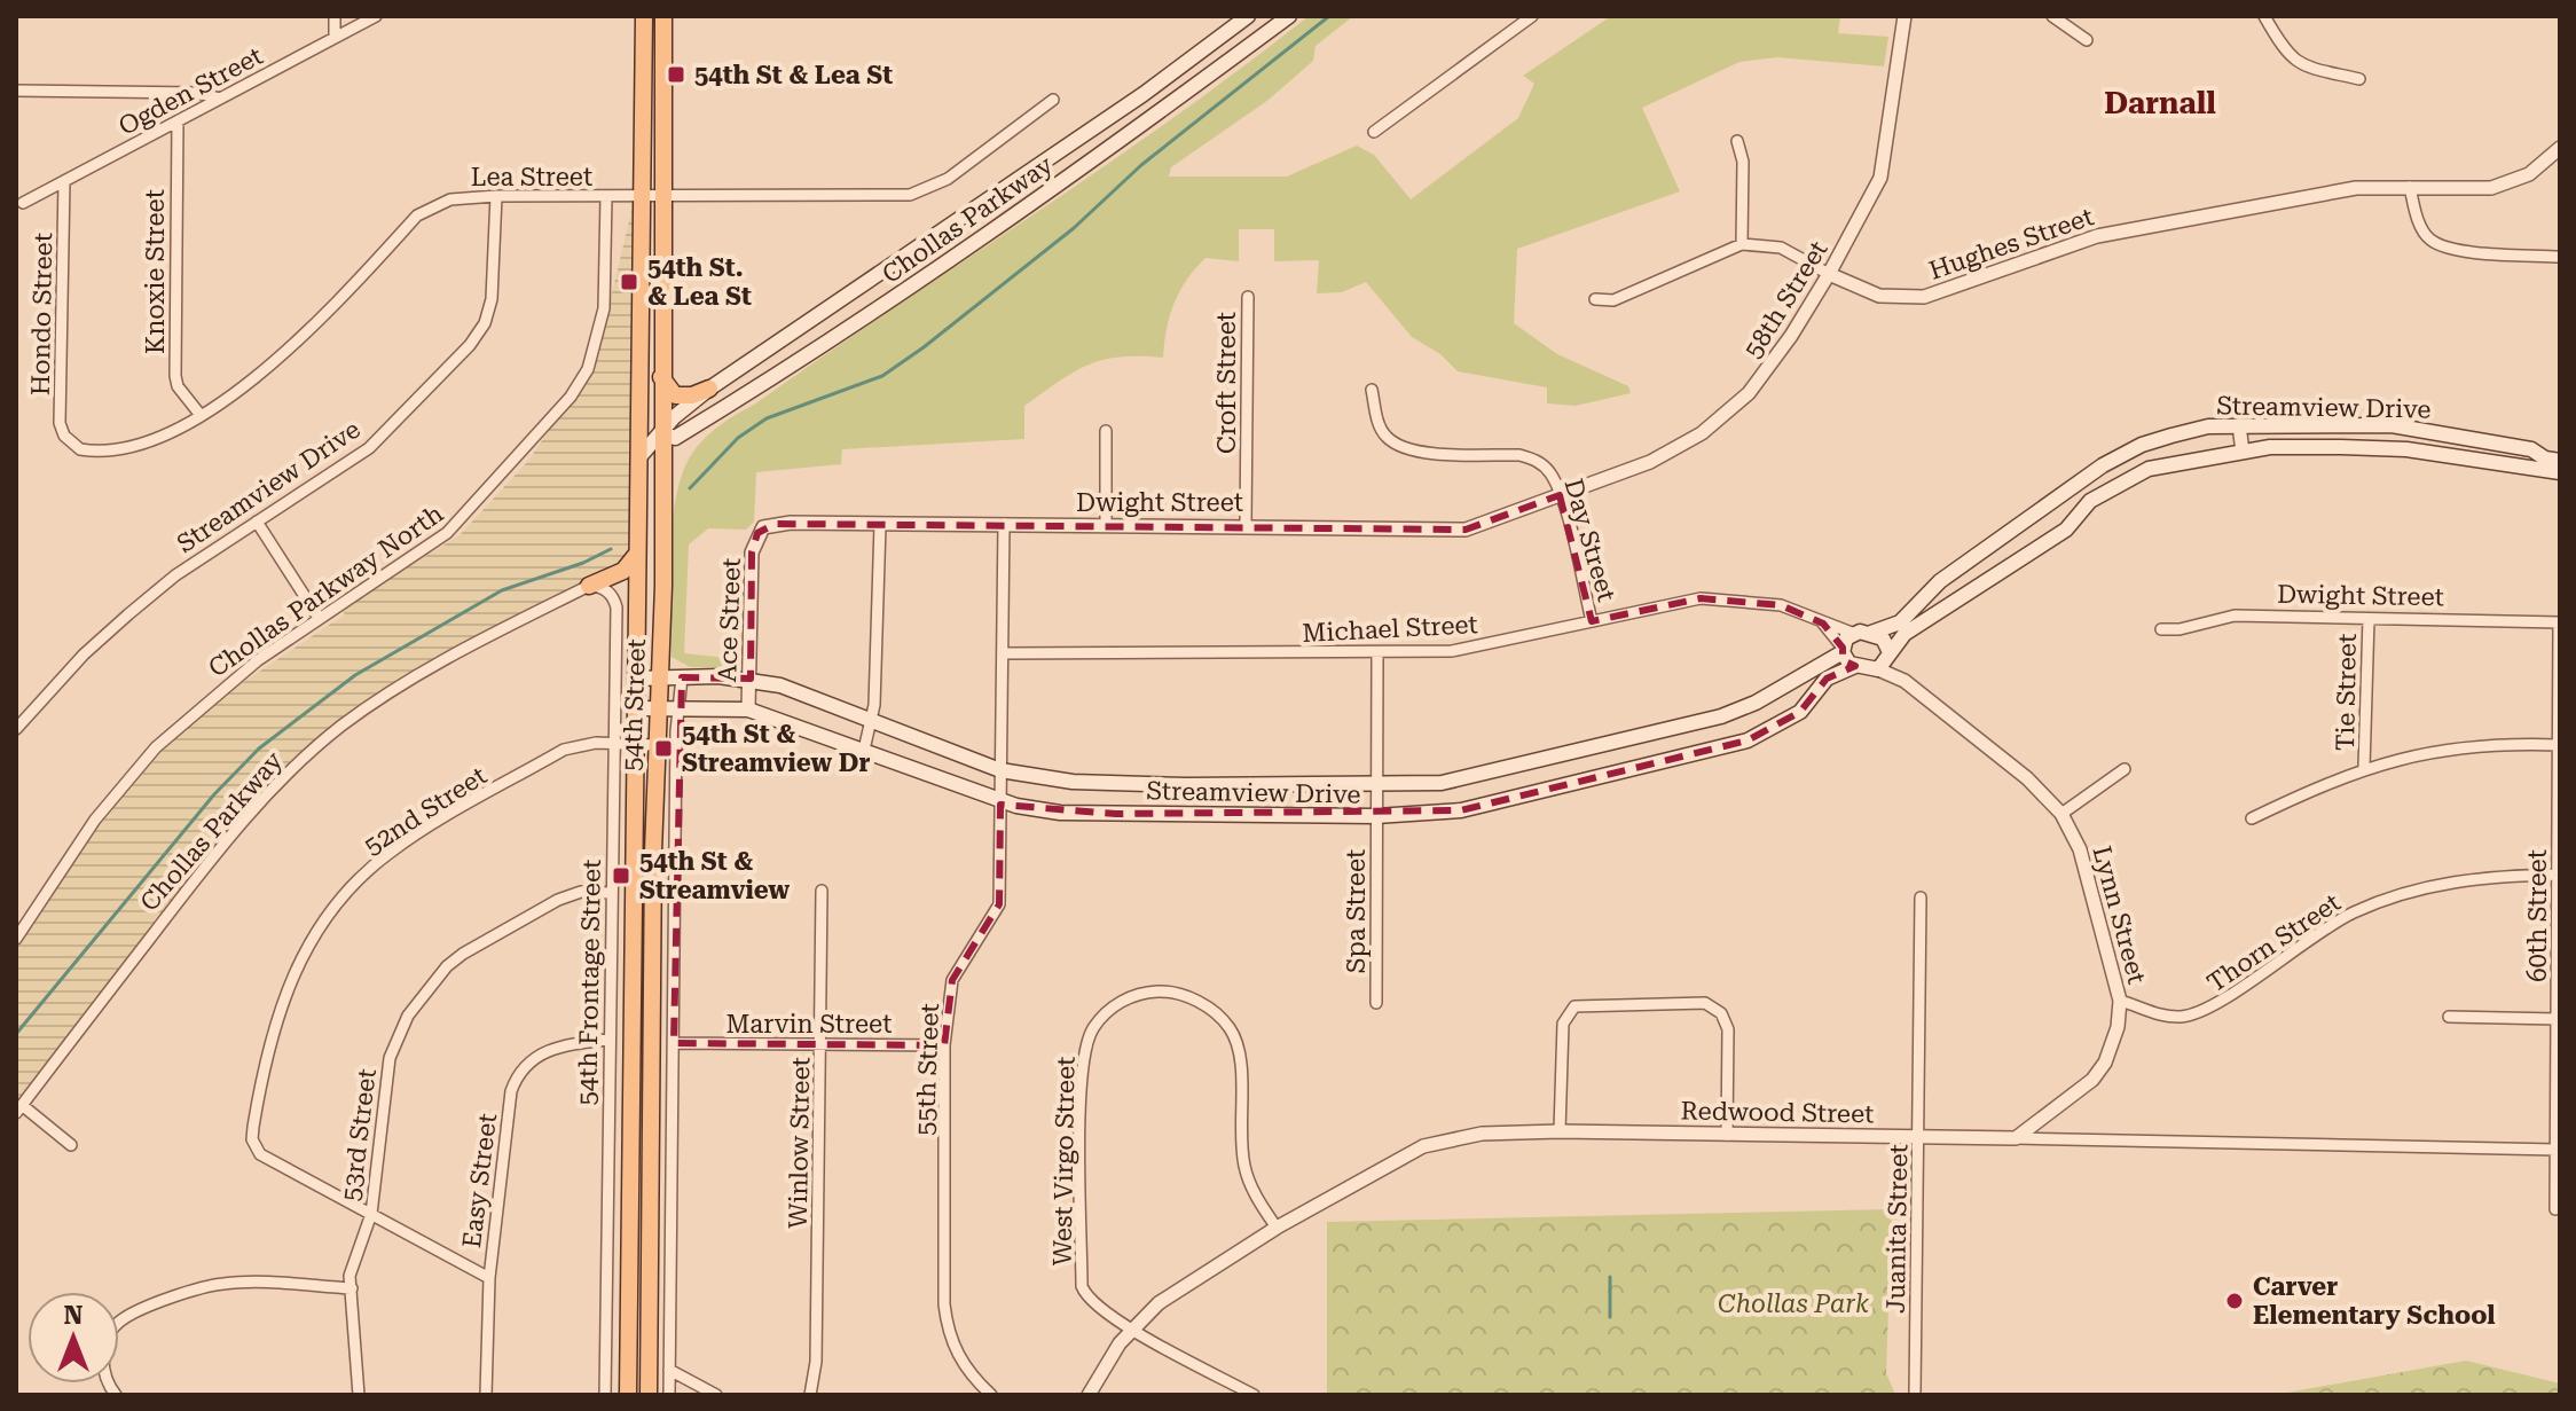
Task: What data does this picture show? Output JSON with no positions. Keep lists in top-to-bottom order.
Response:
{
  "streets": {
    "main road": ["Chollas Parkway", "Streamview Drive", "54th Street"],
    "street": [
      "Ogden Street",
      "Lea Street",
      "Hughes Street",
      "Knoxie Street",
      "58th Street",
      "Hondo Street",
      "Croft Street",
      "Dwight Street",
      "Day Street",
      "Chollas Parkway North",
      "Ace Street",
      "Michael Street",
      "Tie Street",
      "52nd Street",
      "Spa Street",
      "Lynn Street",
      "60th Street",
      "Thorn Street",
      "54th Frontage Street",
      "Marvin Street",
      "55th Street",
      "Redwood Street",
      "53rd Street",
      "Winlow Street",
      "West Virgo Street",
      "Easy Street",
      "Juanita Street"
    ]
  },
  "crossings": [
    ["Ogden Street", "Knoxie Street"],
    ["Ogden Street", "Hondo Street"],
    ["Lea Street", "Knoxie Street"],
    ["Lea Street", "Hondo Street"],
    ["Lea Street", "Streamview Drive"],
    ["Lea Street", "Chollas Parkway North"],
    ["Lea Street", "54th Street"],
    ["Chollas Parkway", "54th Street"],
    ["Chollas Parkway", "54th Frontage Street"],
    ["Hughes Street", "58th Street"],
    ["58th Street", "Dwight Street"],
    ["58th Street", "Day Street"],
    ["Croft Street", "Dwight Street"],
    ["Streamview Drive", "Ace Street"],
    ["Streamview Drive", "Michael Street"],
    ["Streamview Drive", "54th Street"],
    ["Streamview Drive", "Spa Street"],
    ["Streamview Drive", "Lynn Street"],
    ["Streamview Drive", "55th Street"],
    ["Dwight Street", "Day Street"],
    ["Dwight Street", "Ace Street"],
    ["Dwight Street", "Tie Street"],
    ["Dwight Street", "60th Street"],
    ["Dwight Street", "55th Street"],
    ["Day Street", "Michael Street"],
    ["Michael Street", "Spa Street"],
    ["Michael Street", "Lynn Street"],
    ["Michael Street", "55th Street"],
    ["54th Street", "52nd Street"],
    ["52nd Street", "54th Frontage Street"],
    ["52nd Street", "53rd Street"],
    ["Lynn Street", "Thorn Street"],
    ["Lynn Street", "Redwood Street"],
    ["60th Street", "Thorn Street"],
    ["60th Street", "Redwood Street"],
    ["54th Frontage Street", "53rd Street"],
    ["54th Frontage Street", "Easy Street"],
    ["Marvin Street", "55th Street"],
    ["Marvin Street", "Winlow Street"],
    ["Redwood Street", "West Virgo Street"],
    ["Redwood Street", "Juanita Street"]
  ],
  "districts": ["Darnall"],
  "parks": ["Chollas Park"],
  "places": {
    "transit": [
      "54th St & Lea St",
      "54th St. & Lea St",
      "54th St & Streamview Dr",
      "54th St & Streamview"
    ],
    "other": ["Carver Elementary School"]
  },
  "north": "top"
}
